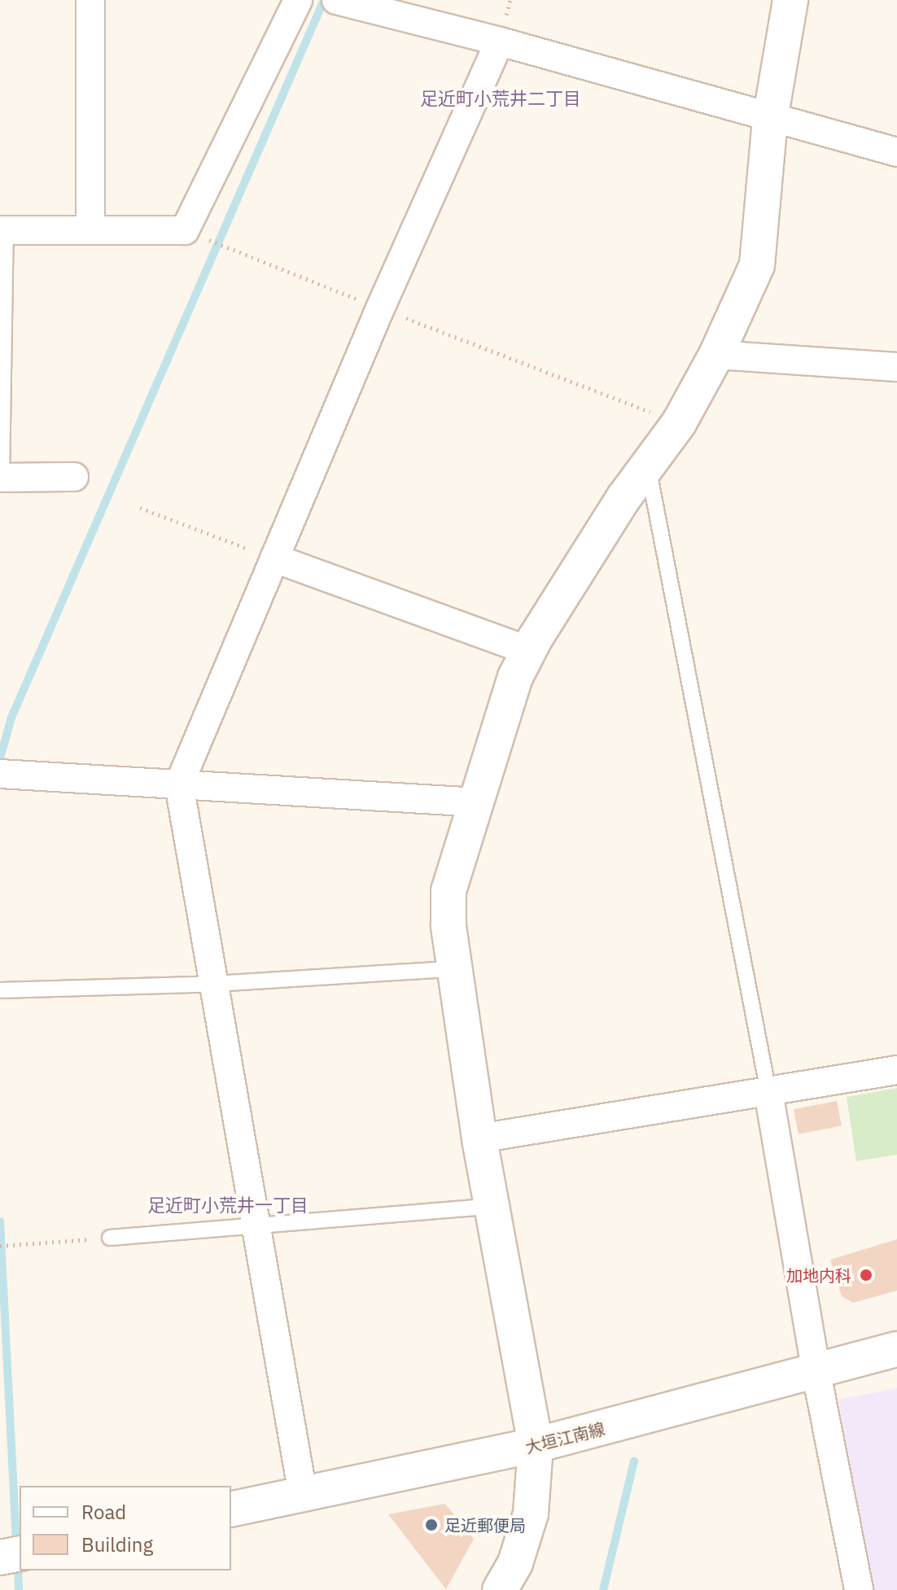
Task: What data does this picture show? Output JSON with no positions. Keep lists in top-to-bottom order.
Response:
{
  "streets": {
    "street": ["大垣江南線"]
  },
  "districts": ["足近町小荒井二丁目", "足近町小荒井一丁目"],
  "places": ["加地内科", "足近郵便局"],
  "legend": ["Road", "Building"]
}
